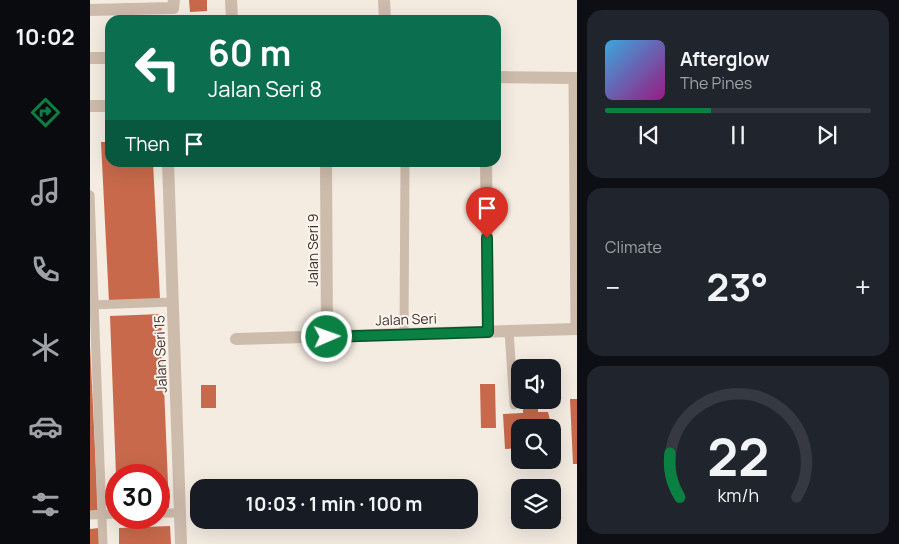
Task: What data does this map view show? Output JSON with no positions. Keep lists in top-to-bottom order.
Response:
{
  "streets": {
    "street": ["Jalan Seri 9", "Jalan Seri", "Jalan Seri 15"]
  },
  "crossings": [
    ["Jalan Seri 9", "Jalan Seri"]
  ],
  "page": {
    "tabs": "10:02",
    "turn": ["60 m", "Jalan Seri 8"],
    "song": ["Afterglow", "The Pines"],
    "then": "Then",
    "tile": "Climate",
    "heat": ["−", "23°", "+"],
    "limit": "30",
    "trip": "10:03 · 1 min · 100 m",
    "gauge": ["22", "km/h"]
  }
}
